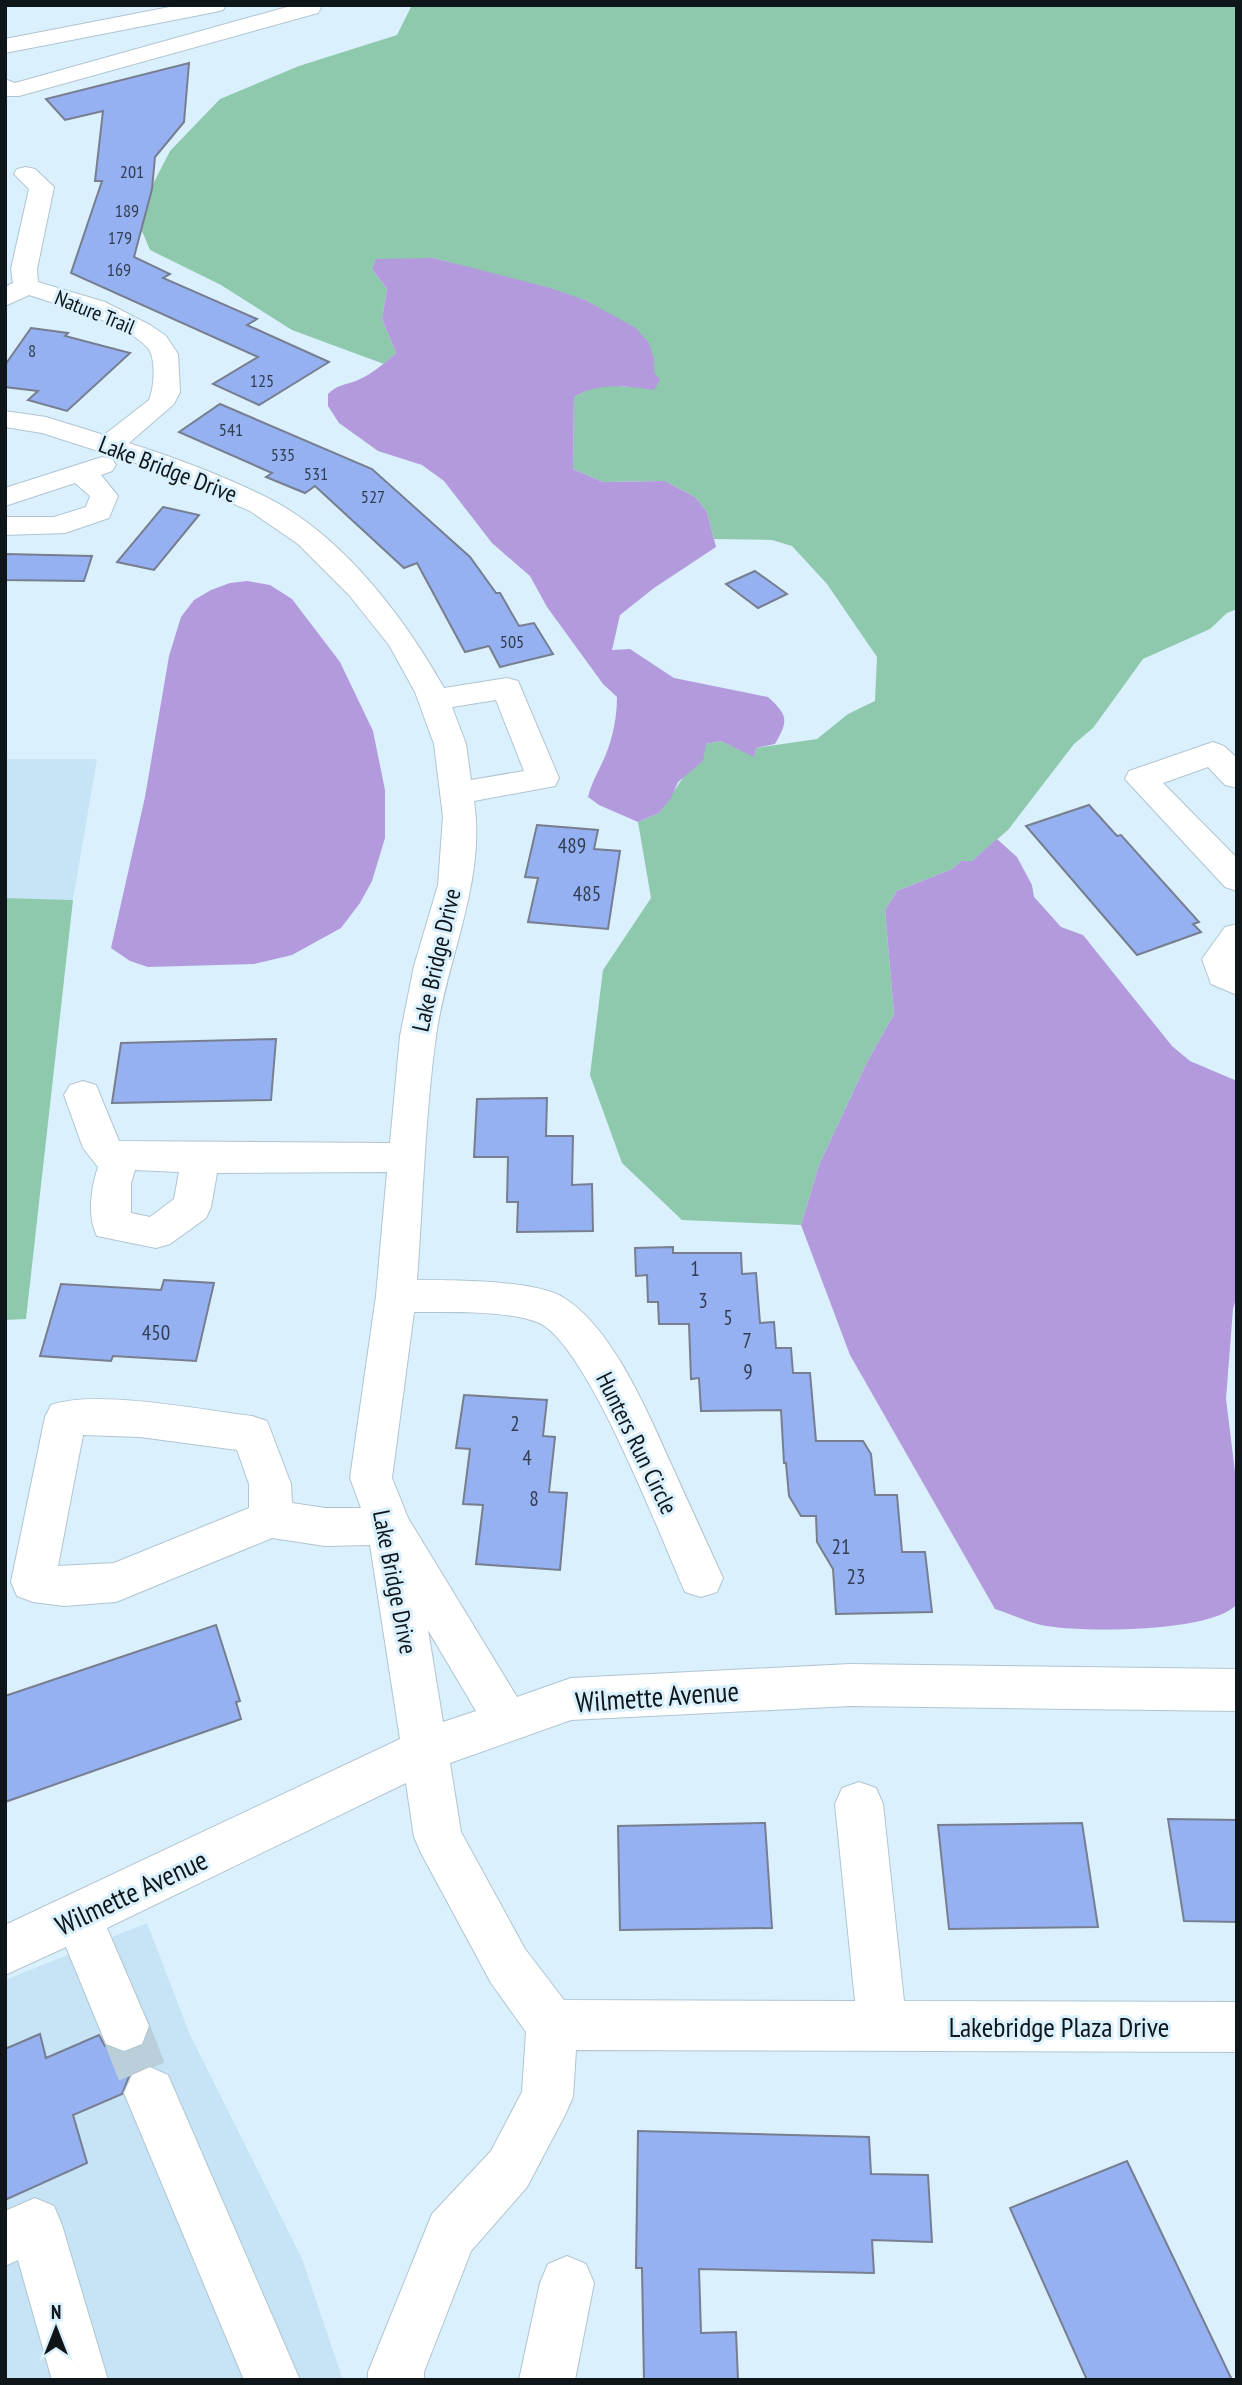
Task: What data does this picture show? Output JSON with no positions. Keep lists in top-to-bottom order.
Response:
{
  "streets": {
    "street": [
      "Nature Trail",
      "Lake Bridge Drive",
      "Hunters Run Circle",
      "Wilmette Avenue",
      "Lakebridge Plaza Drive"
    ]
  },
  "crossings": [
    ["Nature Trail", "Lake Bridge Drive"],
    ["Lake Bridge Drive", "Hunters Run Circle"],
    ["Lake Bridge Drive", "Wilmette Avenue"]
  ],
  "house_numbers": [
    "201",
    "189",
    "179",
    "169",
    "8",
    "125",
    "541",
    "535",
    "531",
    "527",
    "505",
    "489",
    "485",
    "1",
    "3",
    "5",
    "450",
    "7",
    "9",
    "2",
    "4",
    "8",
    "21",
    "23"
  ],
  "north": "top"
}
